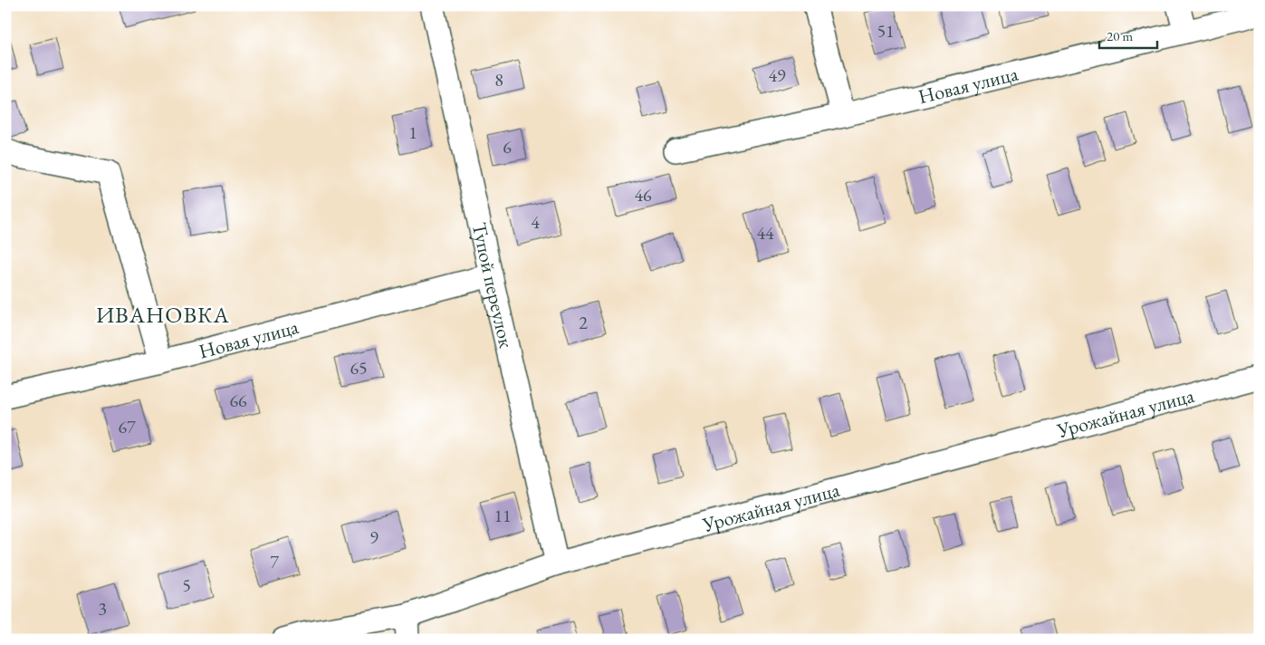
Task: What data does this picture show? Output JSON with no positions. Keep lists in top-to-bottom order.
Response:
{
  "streets": {
    "street": ["Новая улица", "Тупой переулок", "Урожайная улица"]
  },
  "crossings": [
    ["Новая улица", "Тупой переулок"],
    ["Тупой переулок", "Урожайная улица"]
  ],
  "districts": ["ИВАНОВКА"],
  "house_numbers": [
    "51",
    "49",
    "8",
    "1",
    "6",
    "46",
    "4",
    "44",
    "2",
    "65",
    "66",
    "67",
    "11",
    "9",
    "7",
    "5",
    "3"
  ],
  "scale_bar": "20 m"
}
